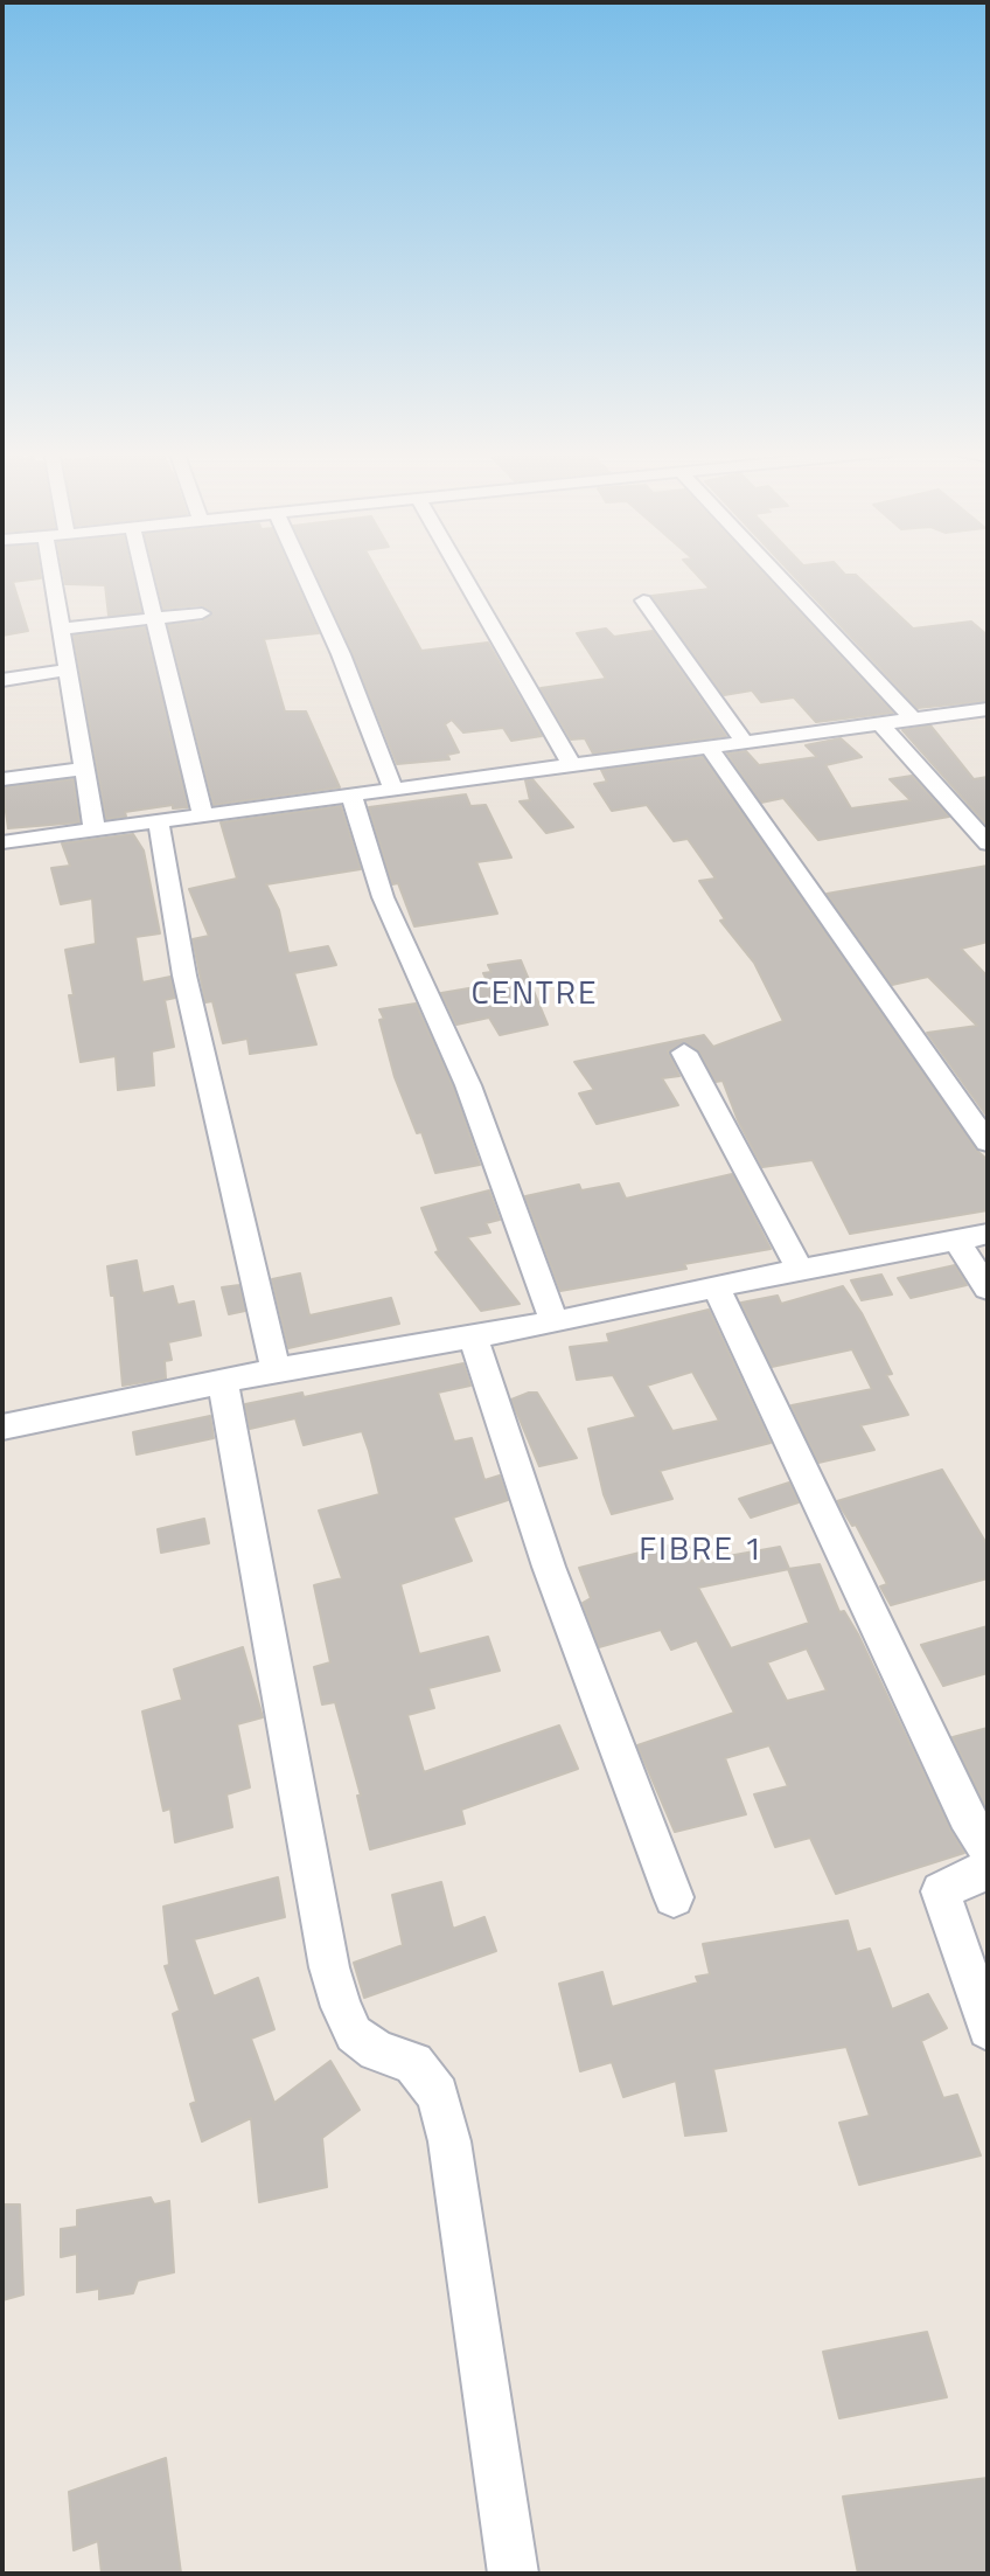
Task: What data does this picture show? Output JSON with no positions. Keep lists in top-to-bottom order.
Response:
{
  "districts": ["CENTRE", "FIBRE 1"]
}
